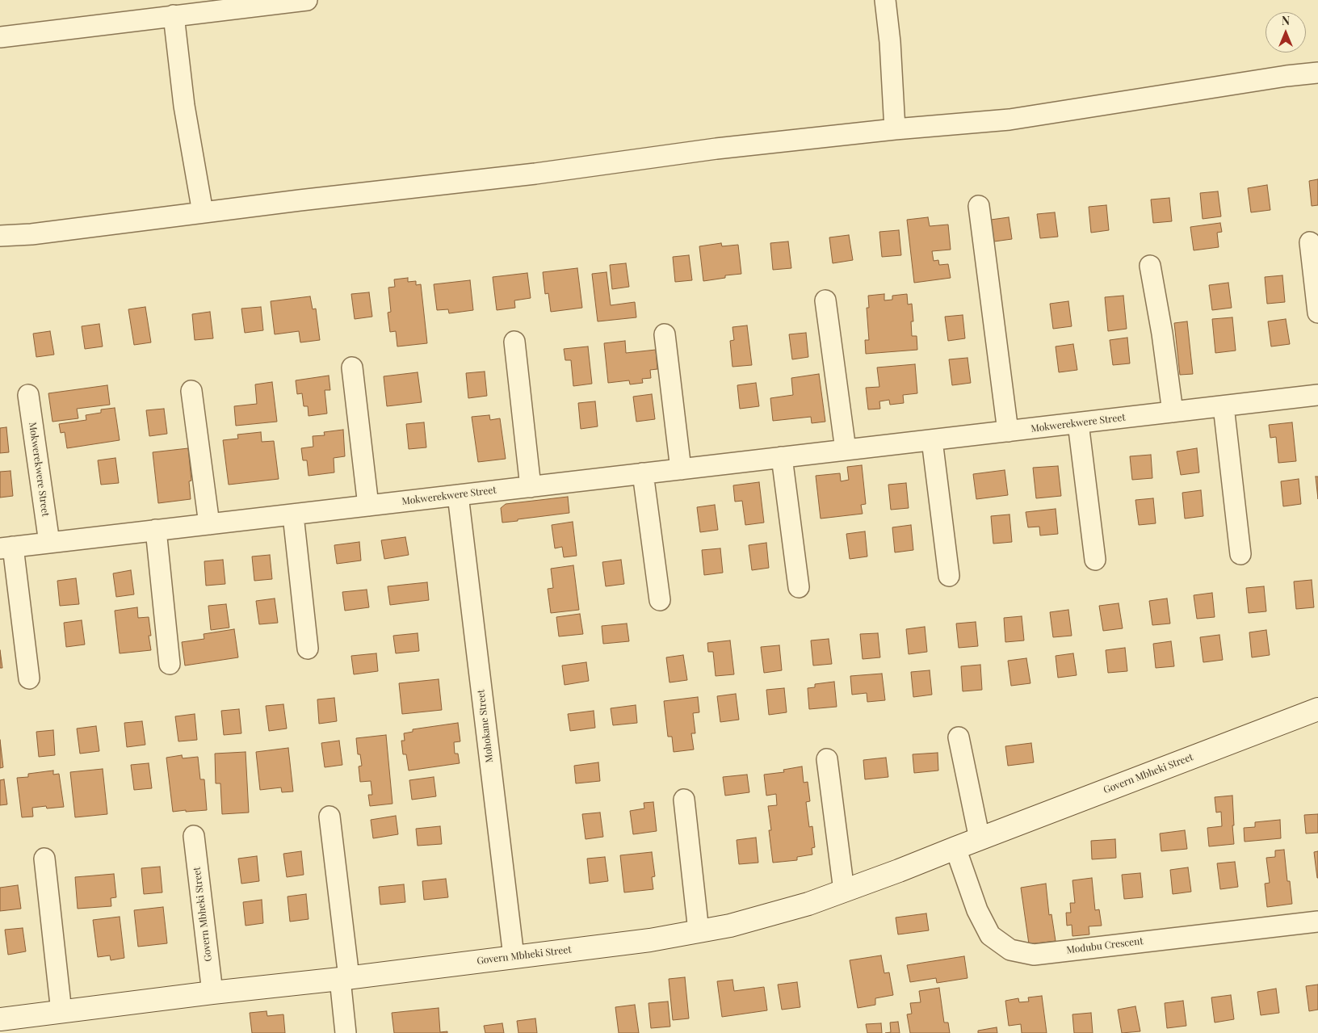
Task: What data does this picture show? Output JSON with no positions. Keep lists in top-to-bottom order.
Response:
{
  "streets": {
    "street": [
      "Mokwerekwere Street",
      "Mohokane Street",
      "Govern Mbheki Street",
      "Modubu Crescent"
    ]
  },
  "crossings": [
    ["Mokwerekwere Street", "Mohokane Street"],
    ["Mohokane Street", "Govern Mbheki Street"],
    ["Govern Mbheki Street", "Modubu Crescent"]
  ],
  "north": "top"
}
